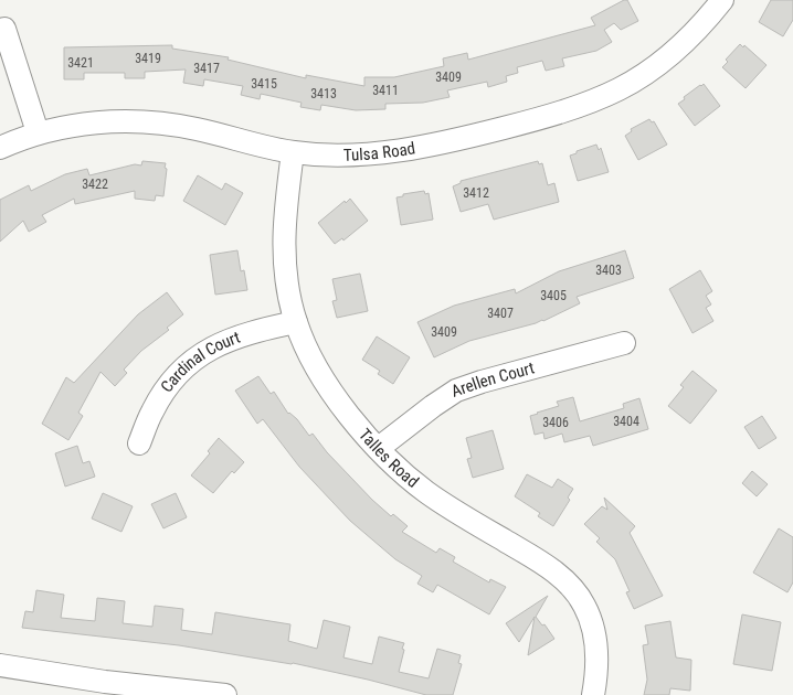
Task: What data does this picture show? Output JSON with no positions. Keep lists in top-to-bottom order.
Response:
{
  "streets": {
    "street": [
      "Tulsa Road",
      "Cardinal Court",
      "Arellen Court",
      "Talles Road"
    ]
  },
  "crossings": [
    ["Tulsa Road", "Talles Road"],
    ["Cardinal Court", "Talles Road"],
    ["Arellen Court", "Talles Road"]
  ],
  "house_numbers": [
    "3419",
    "3421",
    "3417",
    "3409",
    "3415",
    "3411",
    "3413",
    "3422",
    "3412",
    "3403",
    "3405",
    "3407",
    "3409",
    "3404",
    "3406"
  ]
}
